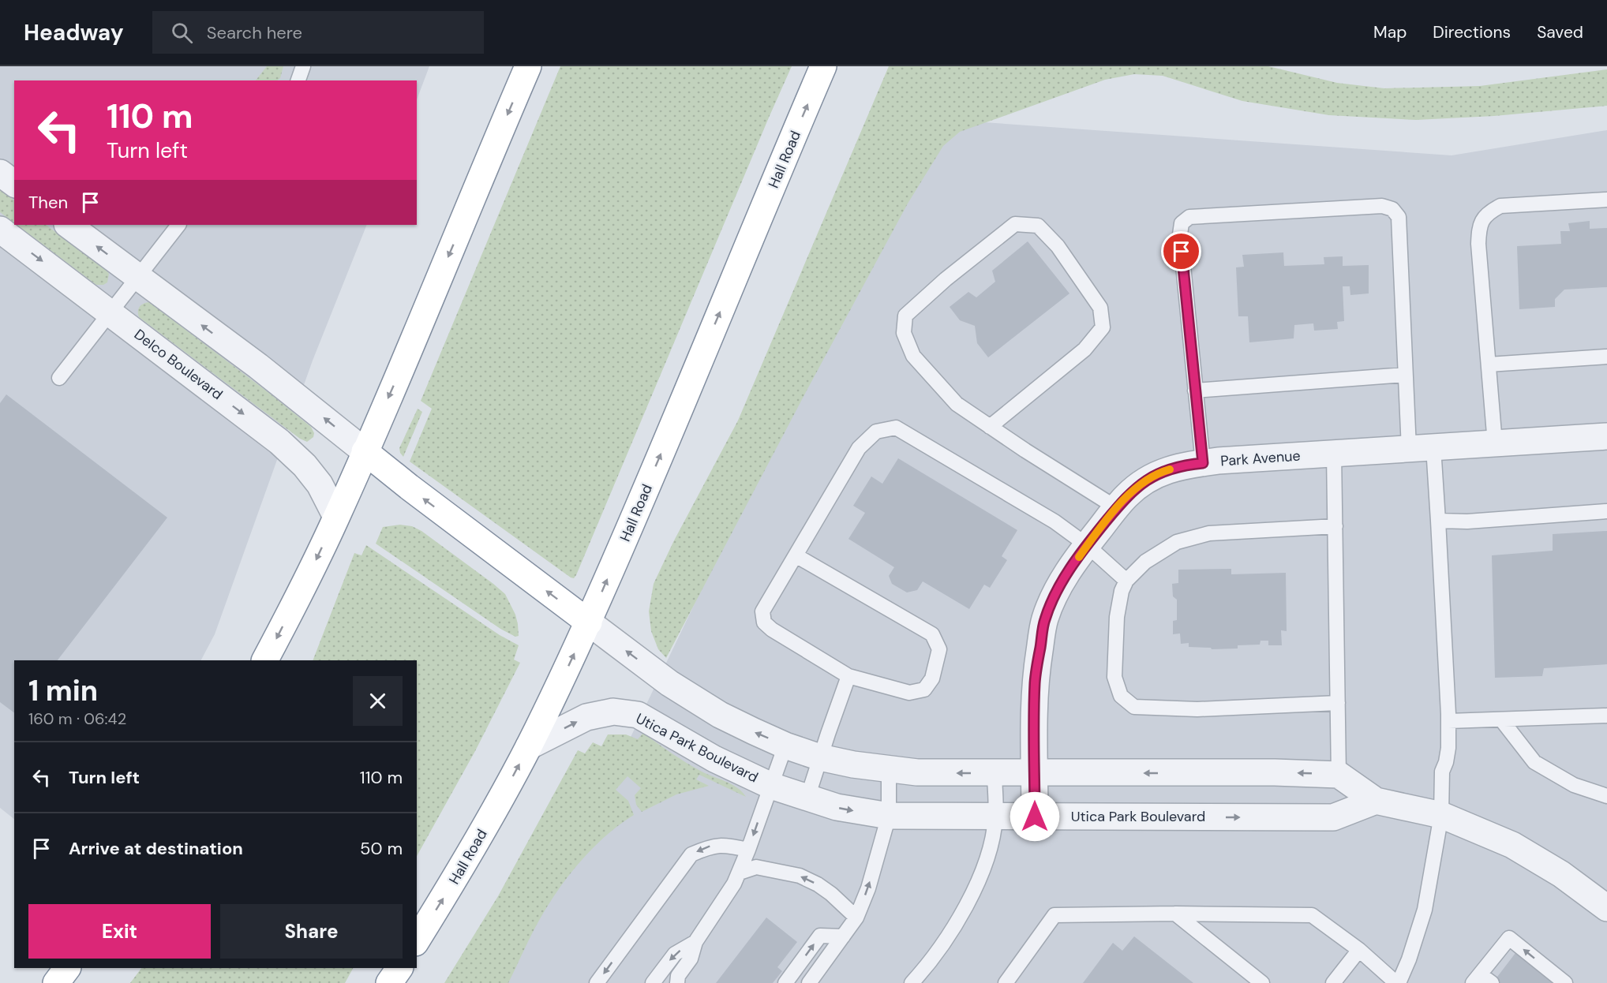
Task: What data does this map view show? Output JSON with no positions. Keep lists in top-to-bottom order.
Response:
{
  "streets": {
    "highway": ["Hall Road"],
    "street": ["Delco Boulevard", "Park Avenue", "Utica Park Boulevard"]
  },
  "crossings": [
    ["Hall Road", "Utica Park Boulevard"],
    ["Park Avenue", "Utica Park Boulevard"]
  ],
  "one_way": ["Hall Road"],
  "page": {
    "header": "Headway",
    "search": "Search here",
    "nav": ["Map", "Directions", "Saved"],
    "turn": ["110 m", "Turn left"],
    "then": "Then",
    "heading": ["1 min", "160 m · 06:42"],
    "list": [
      {
        "name": "Turn left",
        "value": "110 m"
      },
      {
        "name": "Arrive at destination",
        "value": "50 m"
      }
    ],
    "buttons": ["Exit", "Share"]
  }
}
